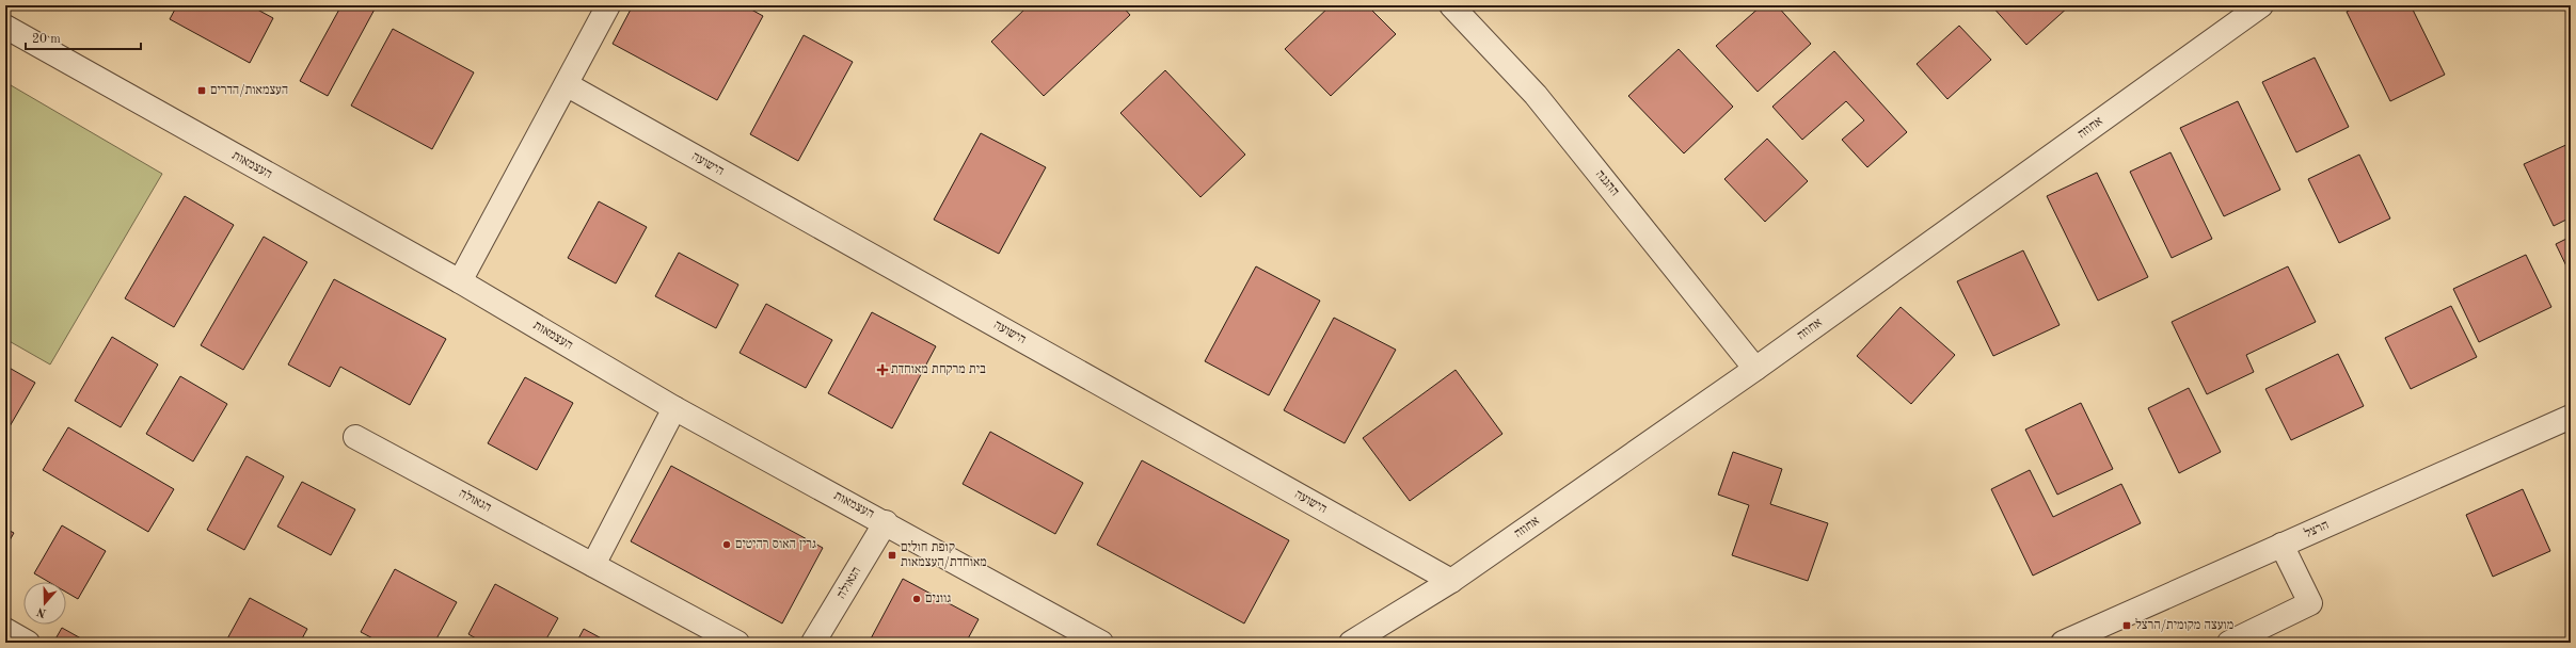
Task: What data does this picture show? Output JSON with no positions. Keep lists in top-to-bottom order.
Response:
{
  "streets": {
    "street": [
      "אחוזה",
      "הישועה",
      "העצמאות",
      "ההגנה",
      "הגאולה",
      "הרצל"
    ]
  },
  "crossings": [
    ["אחוזה", "הישועה"],
    ["אחוזה", "ההגנה"],
    ["העצמאות", "הגאולה"]
  ],
  "places": {
    "transit": ["העצמאות/הדרים", "קופת חולים מאוחדת/העצמאות", "מועצה מקומית/הרצל"],
    "health": ["בית מרקחת מאוחדת"],
    "other": ["גרין האוס רהיטים", "גוונים"]
  },
  "scale_bar": "20 m",
  "north": "bottom"
}
